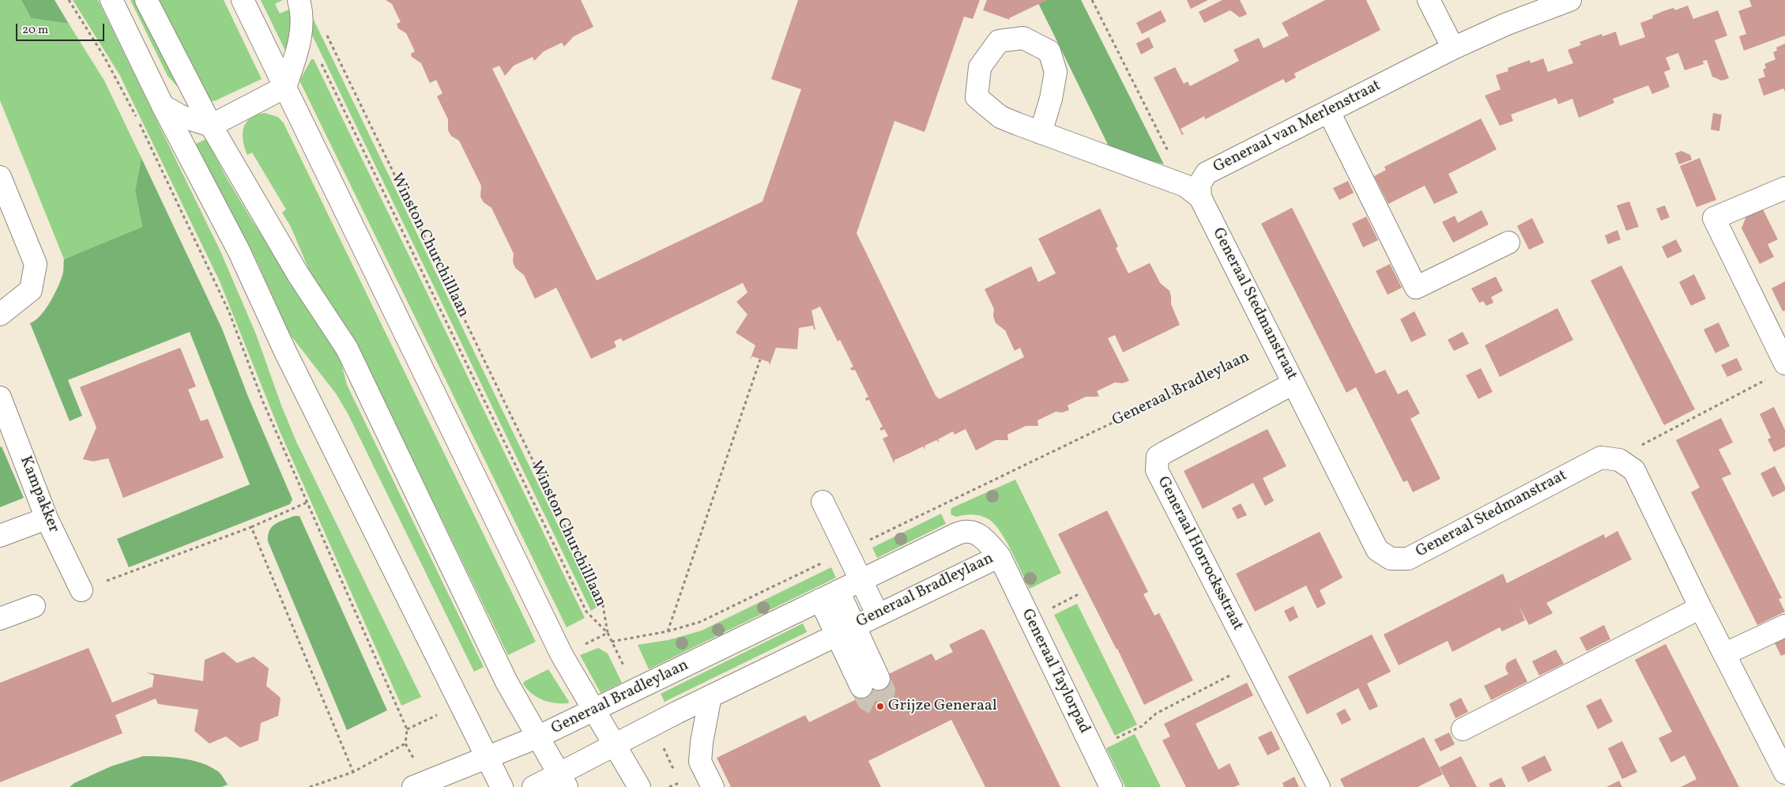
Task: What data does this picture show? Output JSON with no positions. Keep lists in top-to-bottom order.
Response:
{
  "streets": {
    "street": [
      "Generaal van Merlenstraat",
      "Generaal Stedmanstraat",
      "Generaal Bradleylaan",
      "Kampakker",
      "Generaal Horrocksstraat",
      "Generaal Taylorpad"
    ],
    "path": ["Winston Churchilllaan"]
  },
  "crossings": [
    ["Generaal van Merlenstraat", "Generaal Stedmanstraat"],
    ["Generaal Stedmanstraat", "Generaal Bradleylaan"],
    ["Generaal Stedmanstraat", "Generaal Horrocksstraat"],
    ["Generaal Bradleylaan", "Generaal Taylorpad"]
  ],
  "places": ["Grijze Generaal"],
  "scale_bar": "20 m"
}
